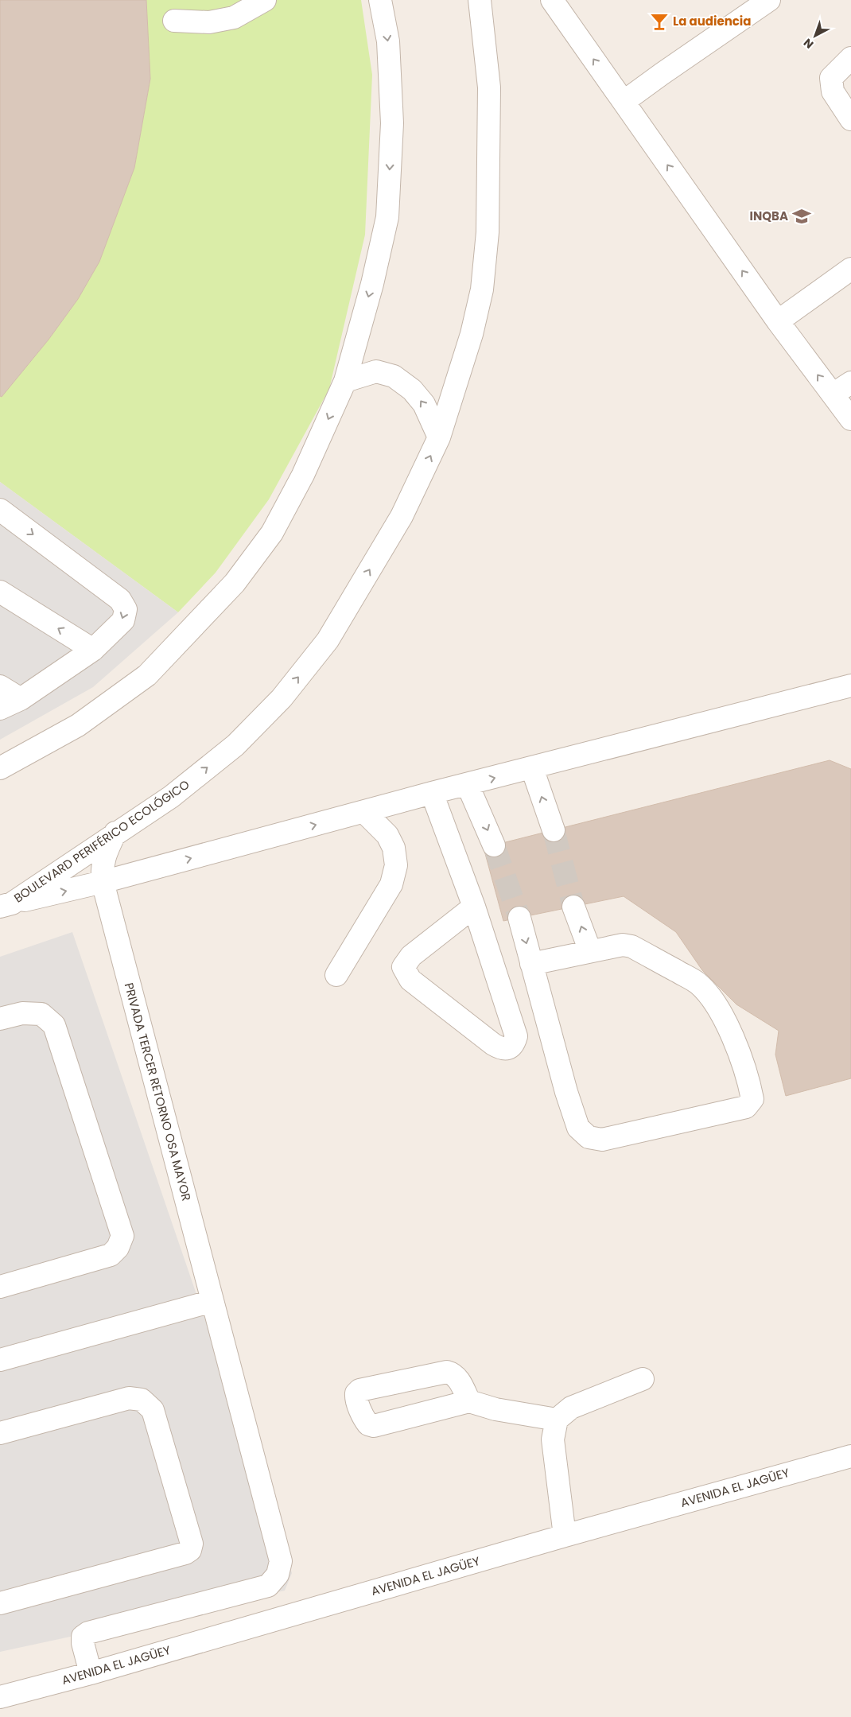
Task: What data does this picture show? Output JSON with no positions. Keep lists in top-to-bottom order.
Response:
{
  "streets": {
    "street": ["BOULEVARD PERIFÉRICO ECOLÓGICO", "PRIVADA TERCER RETORNO OSA MAYOR", "AVENIDA EL JAGÜEY"]
  },
  "crossings": [
    ["BOULEVARD PERIFÉRICO ECOLÓGICO", "PRIVADA TERCER RETORNO OSA MAYOR"],
    ["PRIVADA TERCER RETORNO OSA MAYOR", "AVENIDA EL JAGÜEY"]
  ],
  "places": {
    "bar": ["La audiencia"],
    "school or university": ["INQBA"]
  },
  "north": "bottom left"
}
